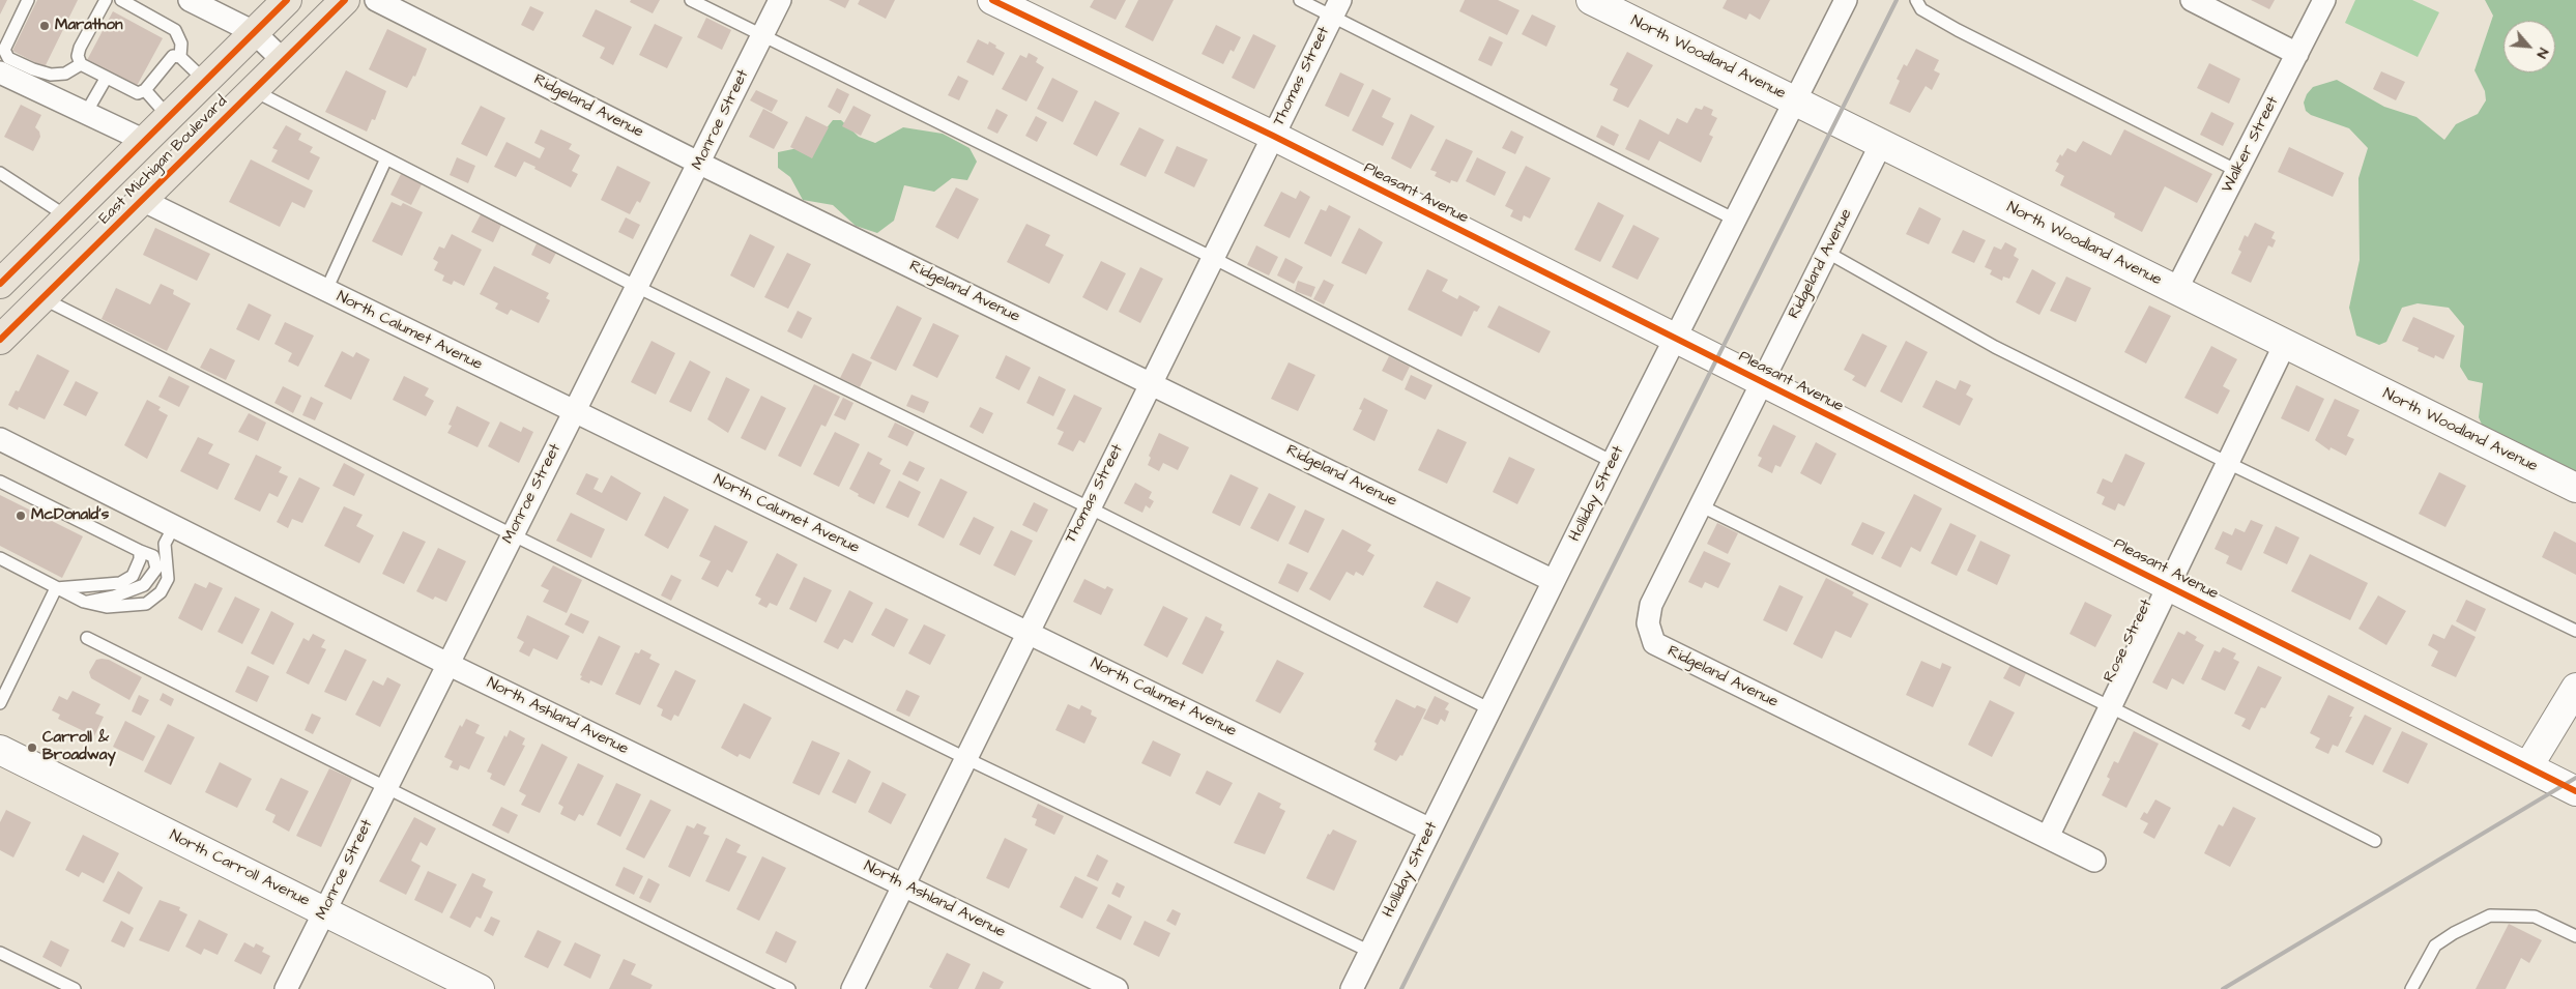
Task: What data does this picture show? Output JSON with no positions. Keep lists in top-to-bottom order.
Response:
{
  "streets": {
    "main road": ["East Michigan Boulevard"],
    "street": [
      "North Woodland Avenue",
      "Thomas Street",
      "Ridgeland Avenue",
      "Monroe Street",
      "Walker Street",
      "Pleasant Avenue",
      "North Calumet Avenue",
      "Holliday Street",
      "Rose Street",
      "North Ashland Avenue",
      "North Carroll Avenue"
    ]
  },
  "crossings": [
    ["North Woodland Avenue", "Ridgeland Avenue"],
    ["North Woodland Avenue", "Walker Street"],
    ["North Woodland Avenue", "Holliday Street"],
    ["North Woodland Avenue", "Rose Street"],
    ["Thomas Street", "Ridgeland Avenue"],
    ["Thomas Street", "Pleasant Avenue"],
    ["Thomas Street", "North Calumet Avenue"],
    ["Thomas Street", "North Ashland Avenue"],
    ["Ridgeland Avenue", "Monroe Street"],
    ["Ridgeland Avenue", "Pleasant Avenue"],
    ["Ridgeland Avenue", "Holliday Street"],
    ["Ridgeland Avenue", "Rose Street"],
    ["Monroe Street", "North Calumet Avenue"],
    ["Monroe Street", "North Ashland Avenue"],
    ["Monroe Street", "North Carroll Avenue"],
    ["East Michigan Boulevard", "North Calumet Avenue"],
    ["Pleasant Avenue", "Holliday Street"],
    ["Pleasant Avenue", "Rose Street"],
    ["North Calumet Avenue", "Holliday Street"]
  ],
  "places": ["Marathon", "McDonald's", "Carroll & Broadway"],
  "north": "bottom right"
}
